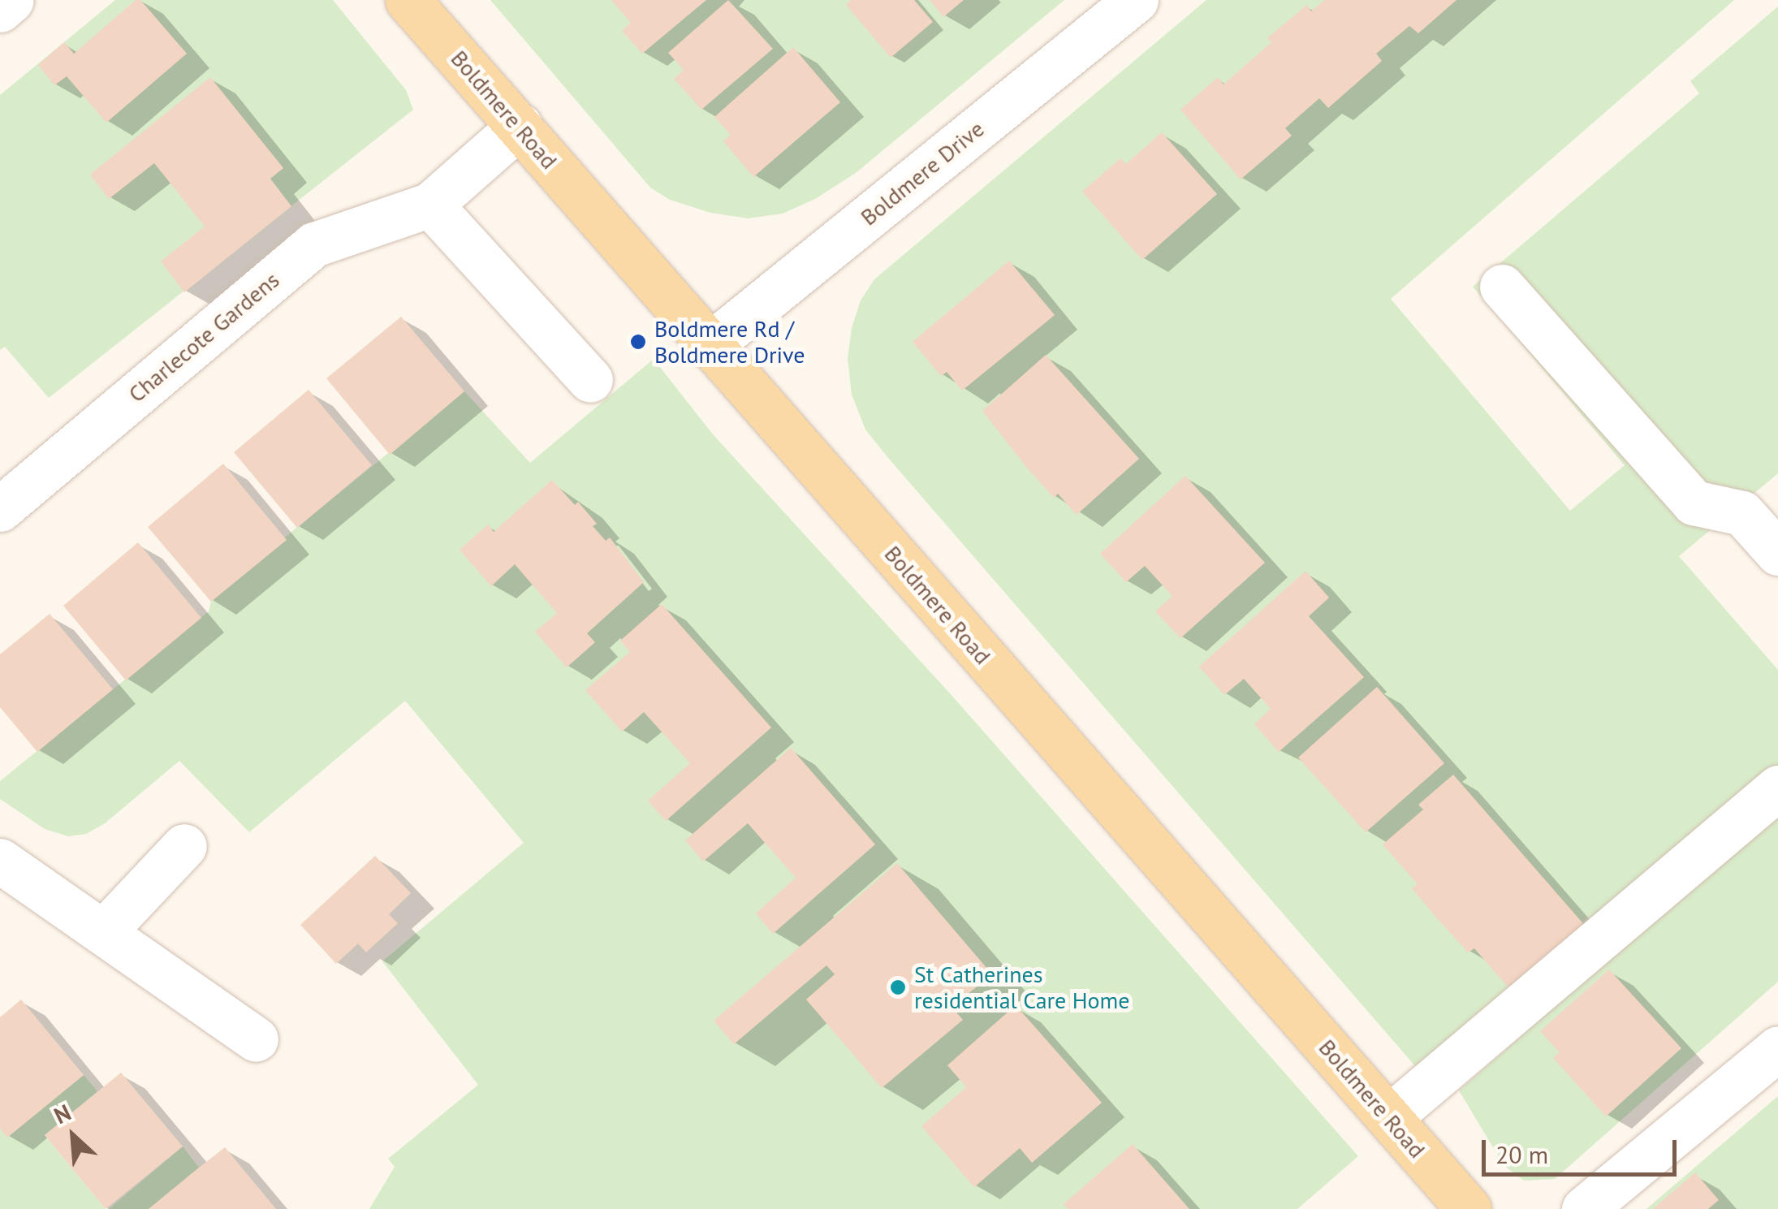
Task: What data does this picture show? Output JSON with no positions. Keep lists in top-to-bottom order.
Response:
{
  "streets": {
    "main road": ["Boldmere Road"],
    "street": ["Boldmere Drive", "Charlecote Gardens"]
  },
  "crossings": [
    ["Boldmere Road", "Boldmere Drive"],
    ["Boldmere Road", "Charlecote Gardens"]
  ],
  "places": ["Boldmere Rd / Boldmere Drive", "St Catherines residential Care Home"],
  "scale_bar": "20 m",
  "north": "top left"
}
